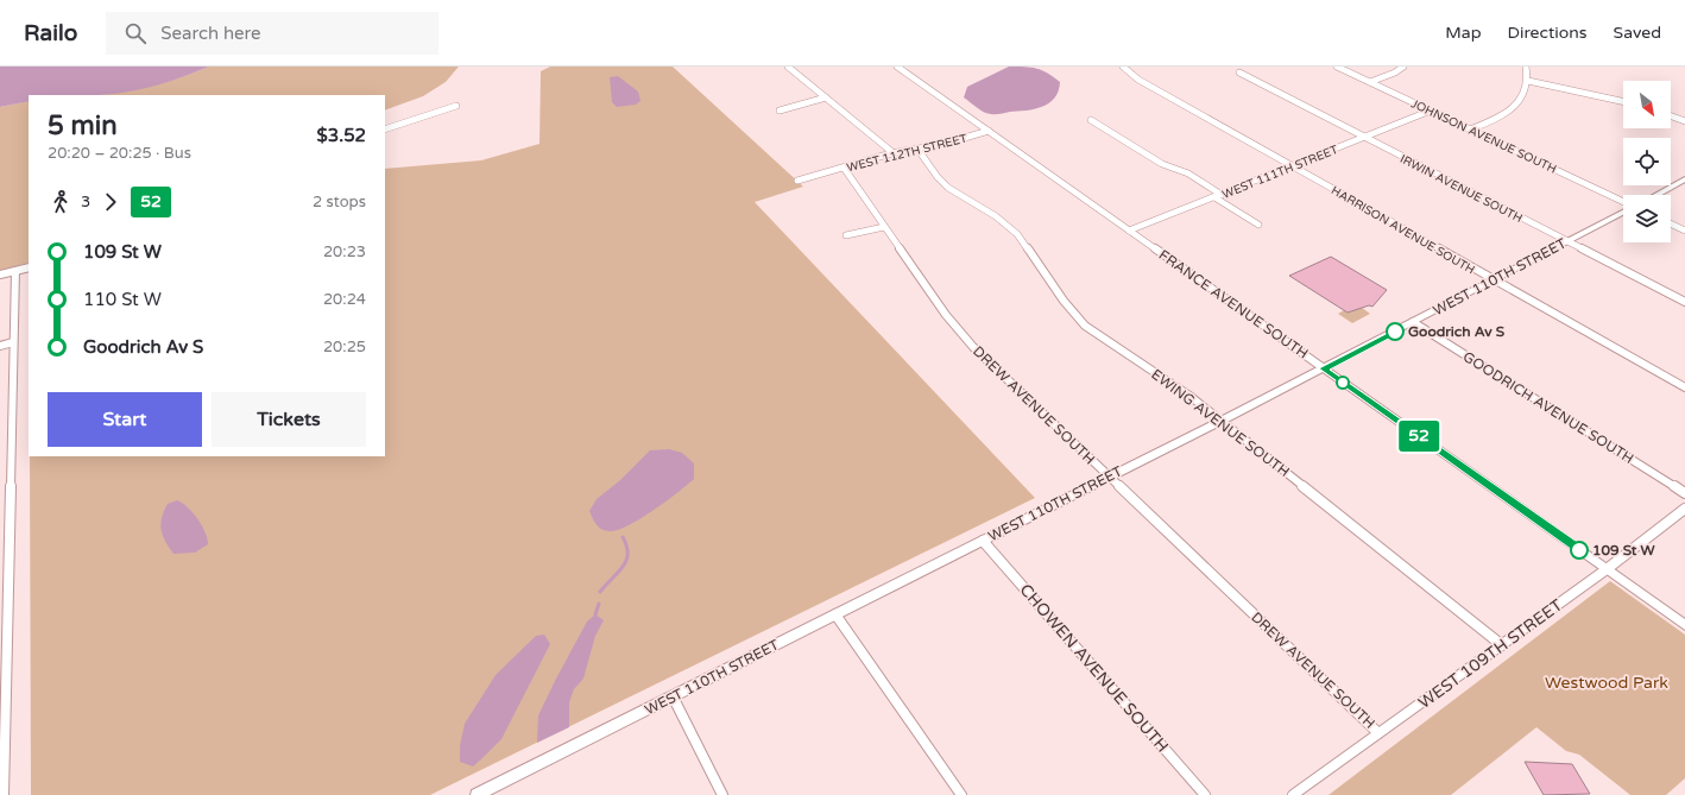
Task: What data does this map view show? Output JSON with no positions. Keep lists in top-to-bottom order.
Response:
{
  "streets": {
    "street": [
      "JOHNSON AVENUE SOUTH",
      "WEST 112TH STREET",
      "WEST 111TH STREET",
      "IRWIN AVENUE SOUTH",
      "HARRISON AVENUE SOUTH",
      "WEST 110TH STREET",
      "FRANCE AVENUE SOUTH",
      "DREW AVENUE SOUTH",
      "GOODRICH AVENUE SOUTH",
      "EWING AVENUE SOUTH",
      "WEST 109TH STREET",
      "CHOWEN AVENUE SOUTH"
    ]
  },
  "crossings": [
    ["JOHNSON AVENUE SOUTH", "WEST 111TH STREET"],
    ["WEST 112TH STREET", "FRANCE AVENUE SOUTH"],
    ["WEST 112TH STREET", "DREW AVENUE SOUTH"],
    ["WEST 112TH STREET", "EWING AVENUE SOUTH"],
    ["WEST 111TH STREET", "IRWIN AVENUE SOUTH"],
    ["WEST 111TH STREET", "HARRISON AVENUE SOUTH"],
    ["WEST 111TH STREET", "FRANCE AVENUE SOUTH"],
    ["IRWIN AVENUE SOUTH", "WEST 110TH STREET"],
    ["HARRISON AVENUE SOUTH", "WEST 110TH STREET"],
    ["WEST 110TH STREET", "FRANCE AVENUE SOUTH"],
    ["WEST 110TH STREET", "DREW AVENUE SOUTH"],
    ["WEST 110TH STREET", "GOODRICH AVENUE SOUTH"],
    ["WEST 110TH STREET", "EWING AVENUE SOUTH"],
    ["WEST 110TH STREET", "CHOWEN AVENUE SOUTH"],
    ["FRANCE AVENUE SOUTH", "WEST 109TH STREET"],
    ["DREW AVENUE SOUTH", "WEST 109TH STREET"],
    ["EWING AVENUE SOUTH", "WEST 109TH STREET"]
  ],
  "parks": ["Westwood Park"],
  "places": ["Goodrich Av S", "109 St W"],
  "lines": ["bus line 52"],
  "north": "bottom right",
  "page": {
    "header": "Railo",
    "search": "Search here",
    "nav": ["Map", "Directions", "Saved"],
    "on_map": "52",
    "heading": ["5 min", "20:20 – 20:25 · Bus", "$3.52"],
    "legs": ["3", "52", "2 stops"],
    "list": [
      {
        "name": "109 St W",
        "value": "20:23"
      },
      {
        "name": "110 St W",
        "value": "20:24"
      },
      {
        "name": "Goodrich Av S",
        "value": "20:25"
      }
    ],
    "buttons": ["Start", "Tickets"]
  }
}
